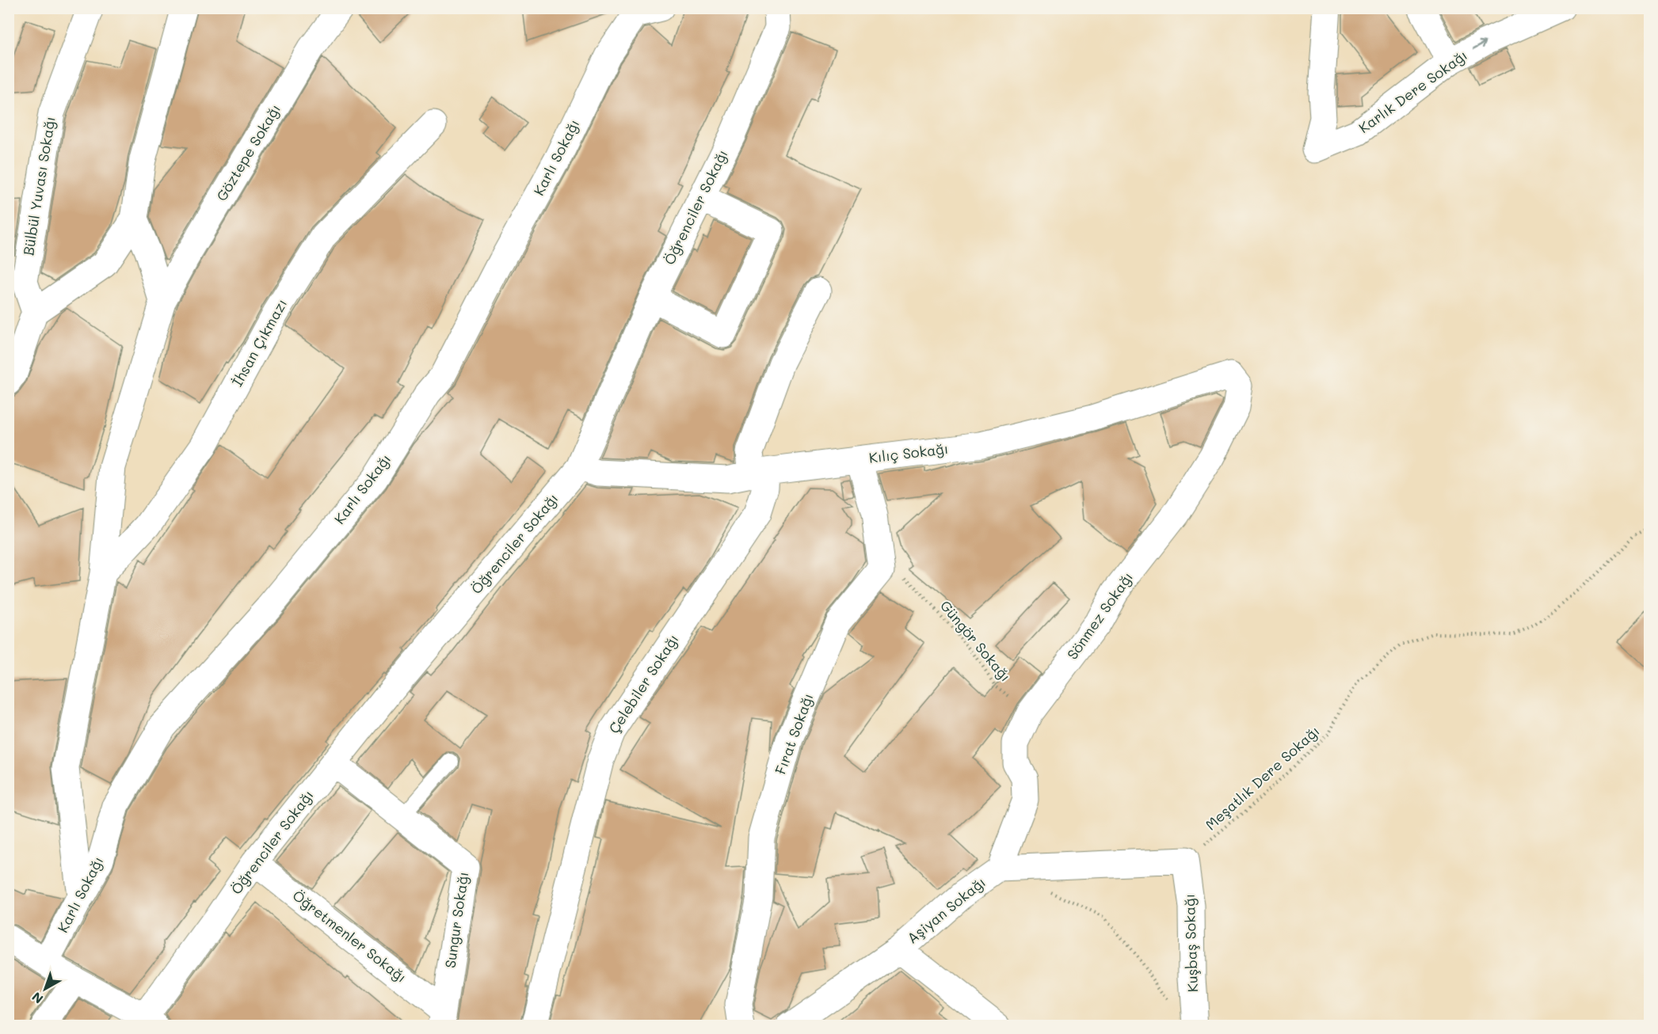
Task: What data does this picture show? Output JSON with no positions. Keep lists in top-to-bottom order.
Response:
{
  "streets": {
    "street": [
      "Karlık Dere Sokağı",
      "Göztepe Sokağı",
      "Karlı Sokağı",
      "Bülbül Yuvası Sokağı",
      "Öğrenciler Sokağı",
      "İhsan Çıkmazı",
      "Kılıç Sokağı",
      "Sönmez Sokağı",
      "Çelebiler Sokağı",
      "Fırat Sokağı",
      "Aşiyan Sokağı",
      "Sungur Sokağı",
      "Öğretmenler Sokağı",
      "Kuşbaş Sokağı"
    ],
    "path": ["Güngör Sokağı", "Meşatlık Dere Sokağı"]
  },
  "crossings": [
    ["Göztepe Sokağı", "Karlı Sokağı"],
    ["Göztepe Sokağı", "İhsan Çıkmazı"],
    ["Öğrenciler Sokağı", "Kılıç Sokağı"],
    ["Öğrenciler Sokağı", "Sungur Sokağı"],
    ["Öğrenciler Sokağı", "Öğretmenler Sokağı"],
    ["Kılıç Sokağı", "Sönmez Sokağı"],
    ["Kılıç Sokağı", "Çelebiler Sokağı"],
    ["Sönmez Sokağı", "Güngör Sokağı"],
    ["Sönmez Sokağı", "Aşiyan Sokağı"],
    ["Güngör Sokağı", "Fırat Sokağı"],
    ["Meşatlık Dere Sokağı", "Aşiyan Sokağı"],
    ["Meşatlık Dere Sokağı", "Kuşbaş Sokağı"],
    ["Aşiyan Sokağı", "Kuşbaş Sokağı"],
    ["Sungur Sokağı", "Öğretmenler Sokağı"]
  ],
  "north": "bottom left"
}
